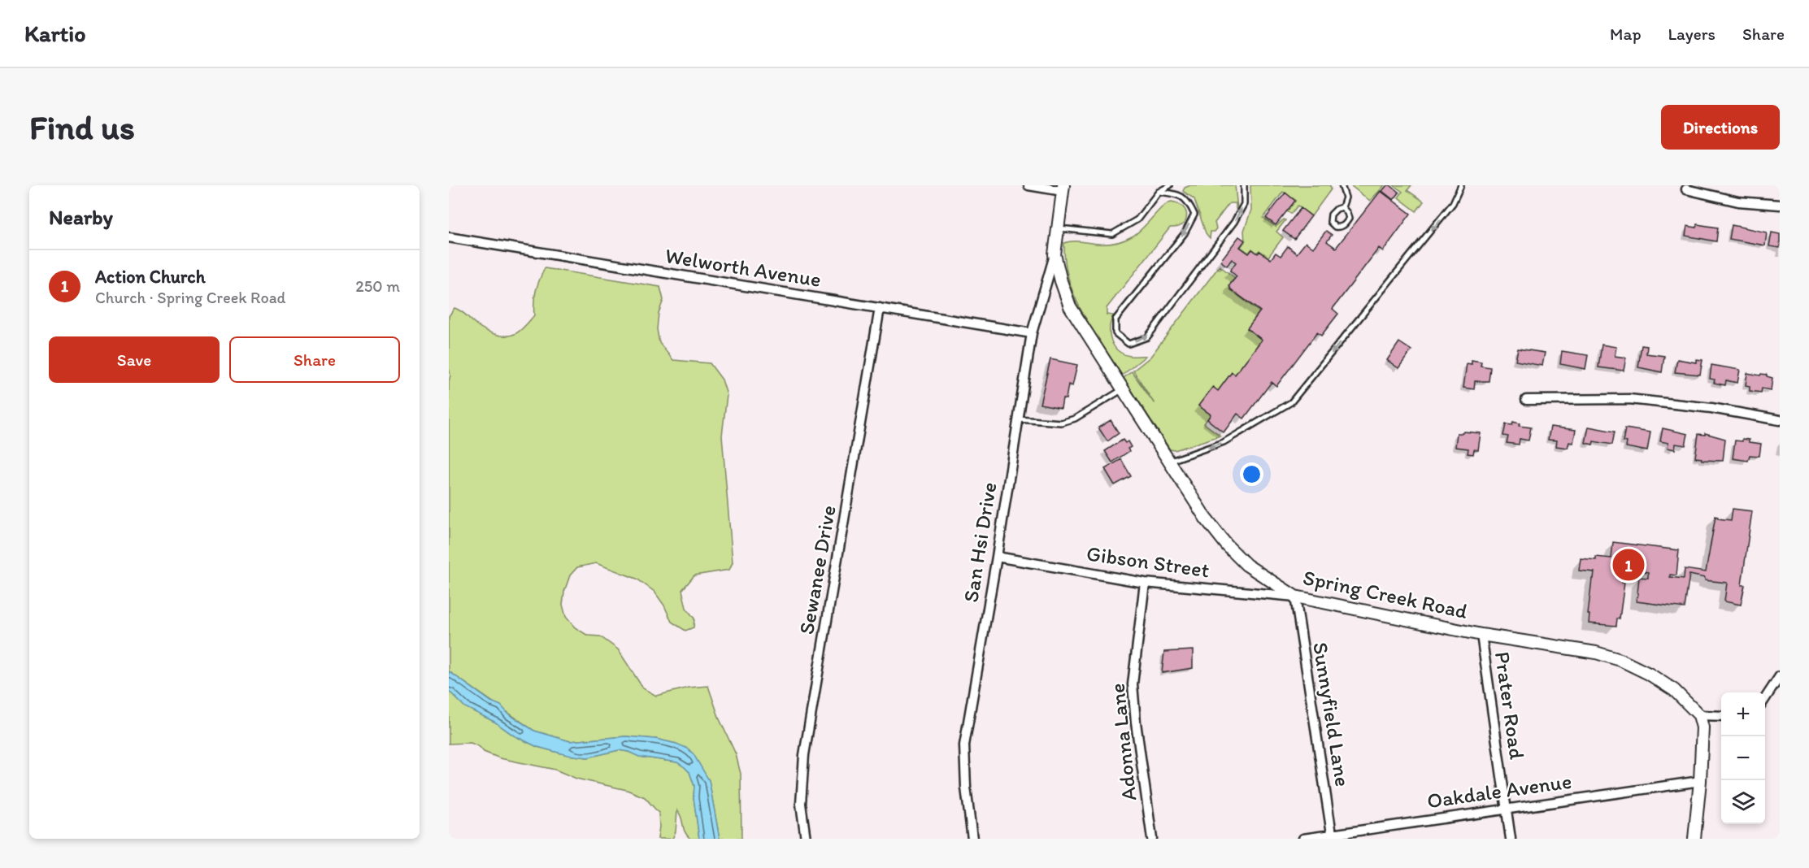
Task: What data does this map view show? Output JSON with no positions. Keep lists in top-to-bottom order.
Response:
{
  "streets": {
    "street": [
      "Welworth Avenue",
      "San Hsi Drive",
      "Gibson Street",
      "Sewanee Drive",
      "Spring Creek Road",
      "Prater Road",
      "Sunnyfield Lane",
      "Adonna Lane",
      "Oakdale Avenue"
    ]
  },
  "crossings": [
    ["Welworth Avenue", "San Hsi Drive"],
    ["Welworth Avenue", "Sewanee Drive"],
    ["San Hsi Drive", "Gibson Street"],
    ["San Hsi Drive", "Spring Creek Road"],
    ["Gibson Street", "Spring Creek Road"],
    ["Gibson Street", "Sunnyfield Lane"],
    ["Gibson Street", "Adonna Lane"],
    ["Spring Creek Road", "Prater Road"],
    ["Spring Creek Road", "Sunnyfield Lane"],
    ["Prater Road", "Oakdale Avenue"],
    ["Sunnyfield Lane", "Oakdale Avenue"]
  ],
  "page": {
    "header": "Kartio",
    "nav": ["Map", "Layers", "Share"],
    "buttons": [
      "Directions",
      ["Save", "Share"]
    ],
    "title": "Find us",
    "heading": "Nearby",
    "list": [
      {
        "mark": "1",
        "name": "Action Church",
        "note": "Church · Spring Creek Road",
        "value": "250 m"
      }
    ],
    "pins": "1",
    "map_buttons": ["+", "−"]
  }
}
